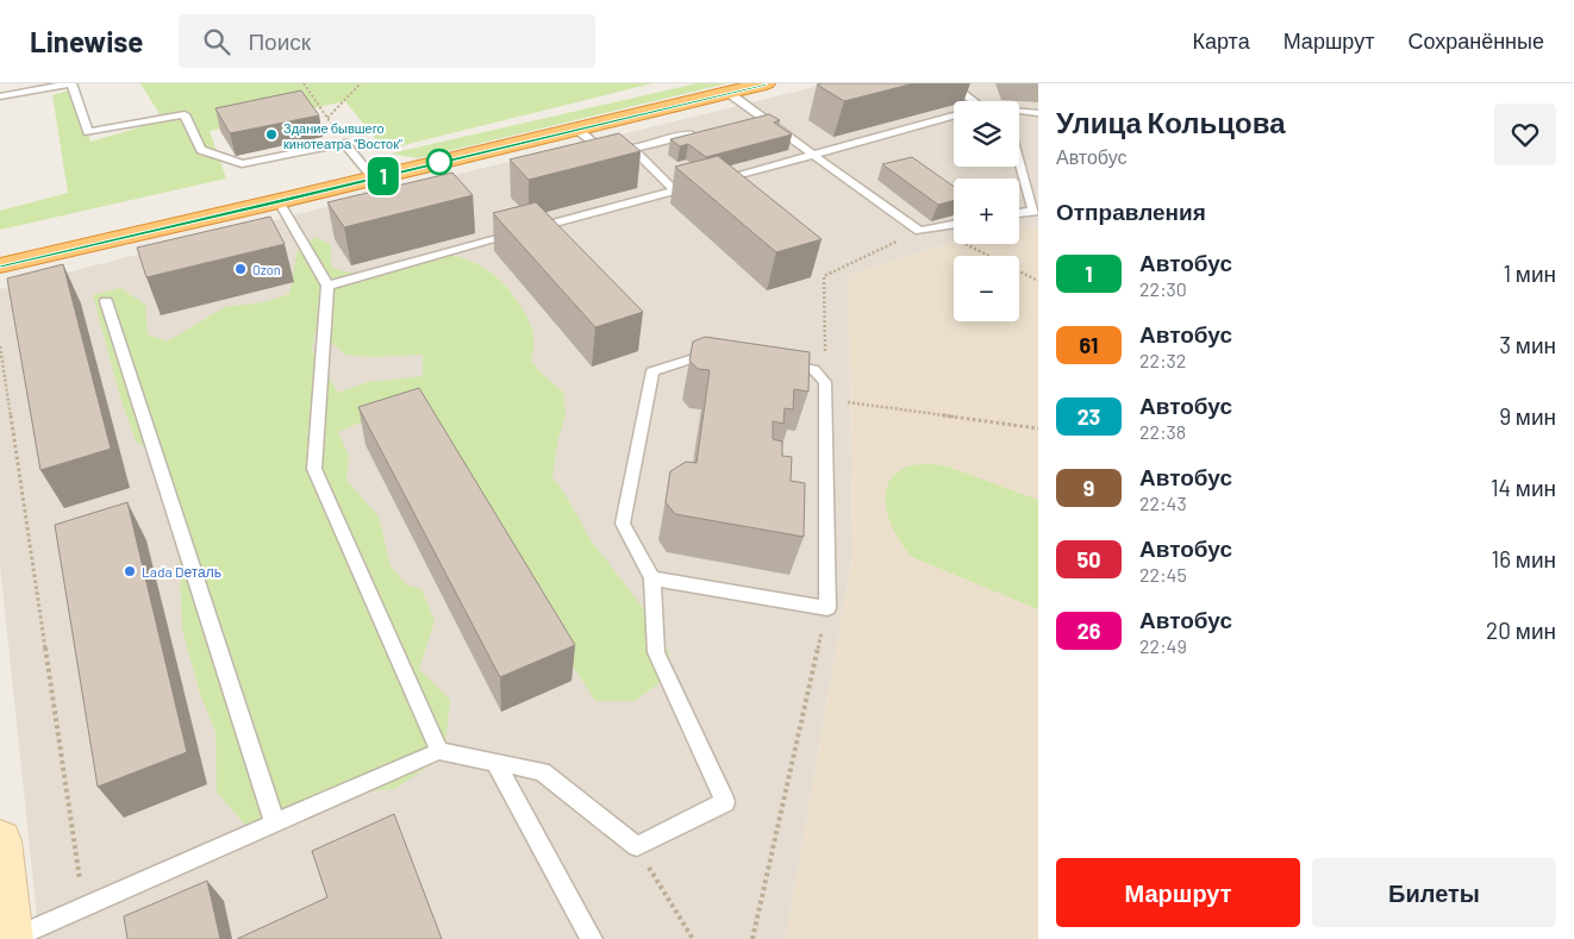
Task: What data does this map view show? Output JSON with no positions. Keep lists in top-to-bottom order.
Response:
{
  "places": ["Здание бывшего кинотеатра \"Восток\"", "Ozon", "Lada Dеталь"],
  "lines": ["bus line 1"],
  "page": {
    "header": "Linewise",
    "search": "Поиск",
    "nav": ["Карта", "Маршрут", "Сохранённые"],
    "on_map": "1",
    "heading": [
      ["Улица Кольцова", "Автобус"],
      "Отправления"
    ],
    "map_buttons": ["+", "−"],
    "list": [
      {
        "mark": "1",
        "name": "Автобус",
        "note": "22:30",
        "value": "1 мин"
      },
      {
        "mark": "61",
        "name": "Автобус",
        "note": "22:32",
        "value": "3 мин"
      },
      {
        "mark": "23",
        "name": "Автобус",
        "note": "22:38",
        "value": "9 мин"
      },
      {
        "mark": "9",
        "name": "Автобус",
        "note": "22:43",
        "value": "14 мин"
      },
      {
        "mark": "50",
        "name": "Автобус",
        "note": "22:45",
        "value": "16 мин"
      },
      {
        "mark": "26",
        "name": "Автобус",
        "note": "22:49",
        "value": "20 мин"
      }
    ],
    "buttons": ["Маршрут", "Билеты"]
  }
}
